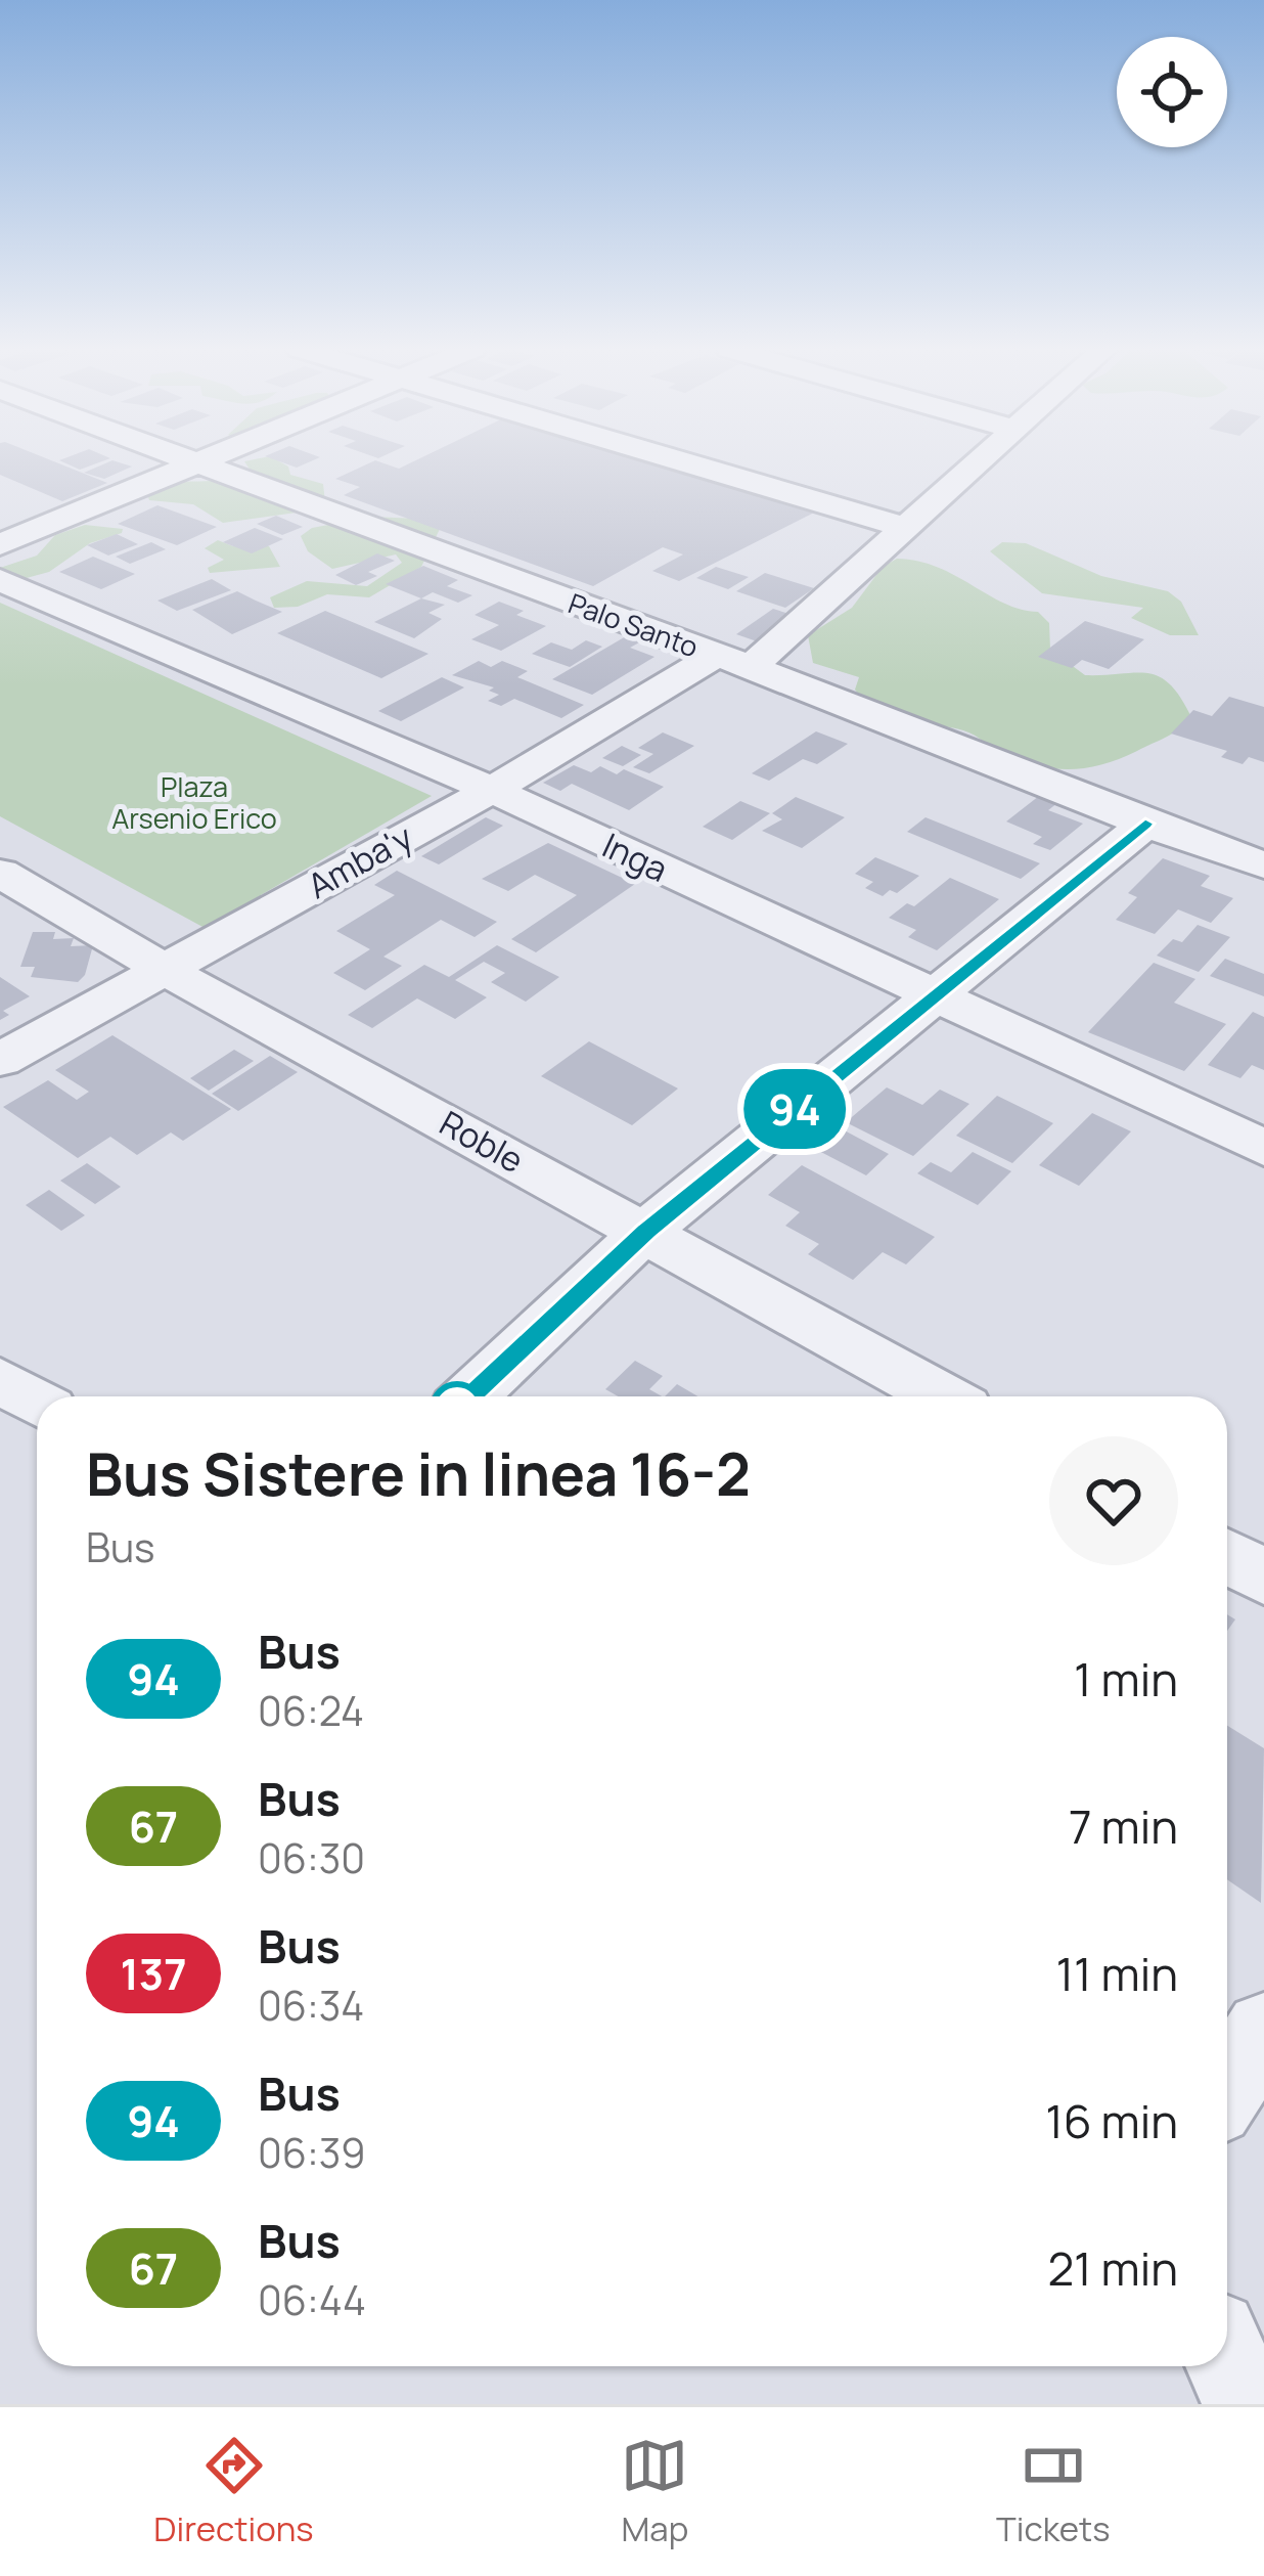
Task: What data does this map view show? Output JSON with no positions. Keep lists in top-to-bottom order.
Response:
{
  "streets": {
    "street": [
      "Palo Santo",
      "Inga",
      "Amba'y",
      "Roble"
    ]
  },
  "crossings": [
    ["Palo Santo", "Amba'y"],
    ["Inga", "Amba'y"],
    ["Amba'y", "Roble"]
  ],
  "parks": ["Plaza Arsenio Erico"],
  "lines": ["bus line 94"],
  "page": {
    "on_map": "94",
    "heading": ["Bus Sistere in linea 16-2", "Bus"],
    "list": [
      {
        "mark": "94",
        "name": "Bus",
        "note": "06:24",
        "value": "1 min"
      },
      {
        "mark": "67",
        "name": "Bus",
        "note": "06:30",
        "value": "7 min"
      },
      {
        "mark": "137",
        "name": "Bus",
        "note": "06:34",
        "value": "11 min"
      },
      {
        "mark": "94",
        "name": "Bus",
        "note": "06:39",
        "value": "16 min"
      },
      {
        "mark": "67",
        "name": "Bus",
        "note": "06:44",
        "value": "21 min"
      }
    ],
    "tabs": ["Directions", "Map", "Tickets"]
  }
}
